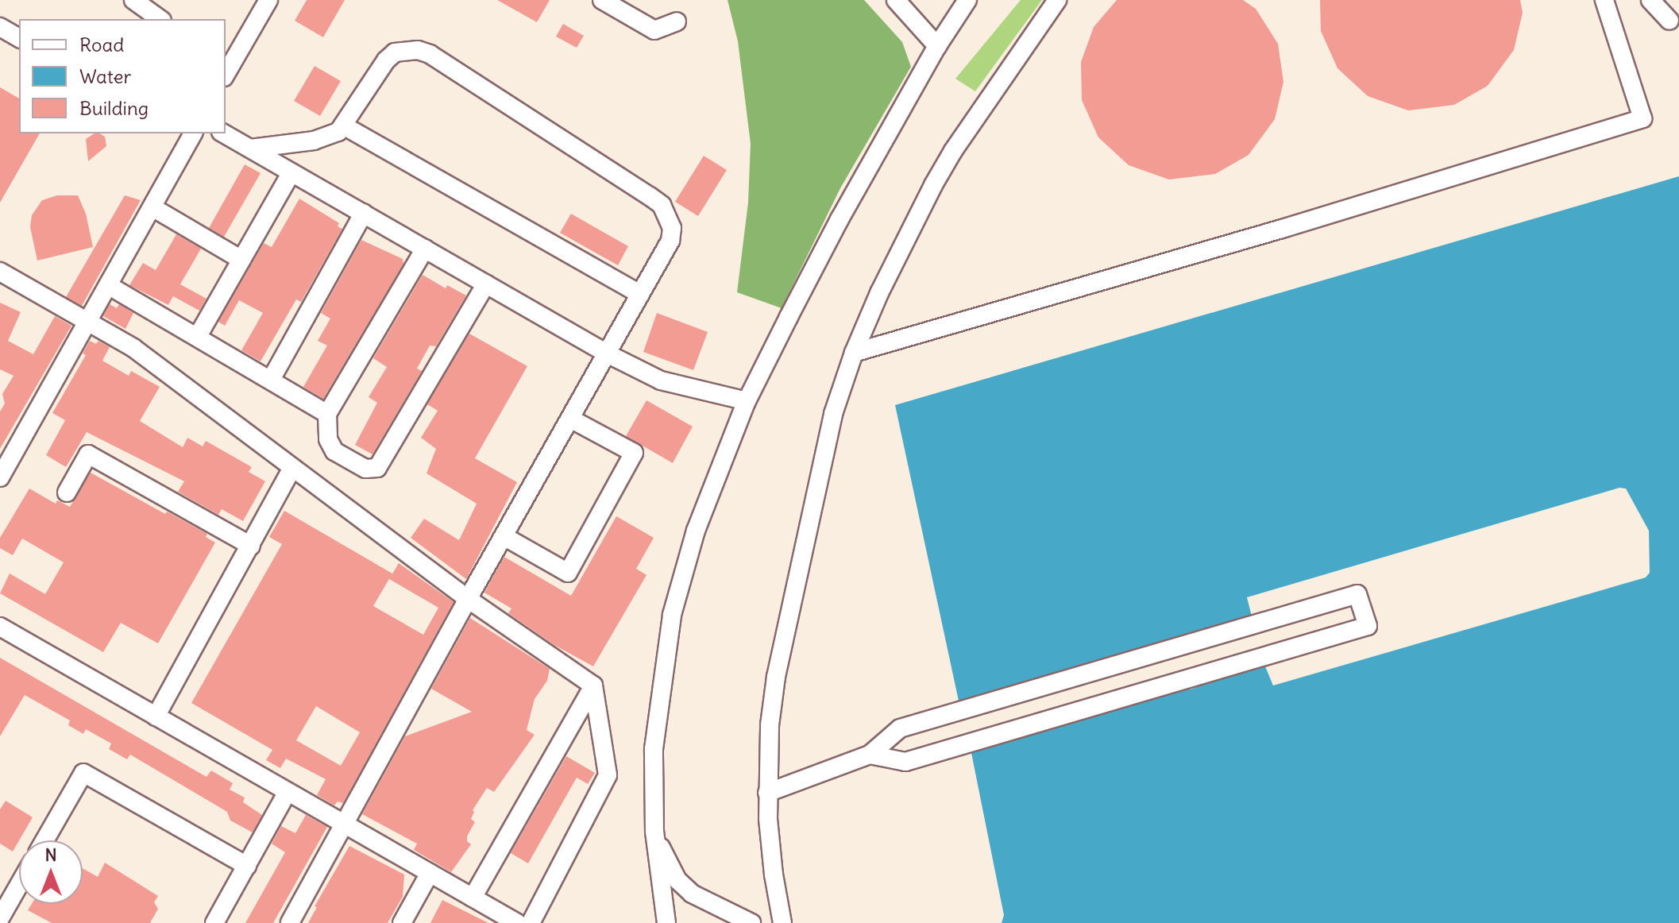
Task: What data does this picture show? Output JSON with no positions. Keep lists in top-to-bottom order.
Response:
{
  "legend": ["Road", "Water", "Building"],
  "north": "top"
}
